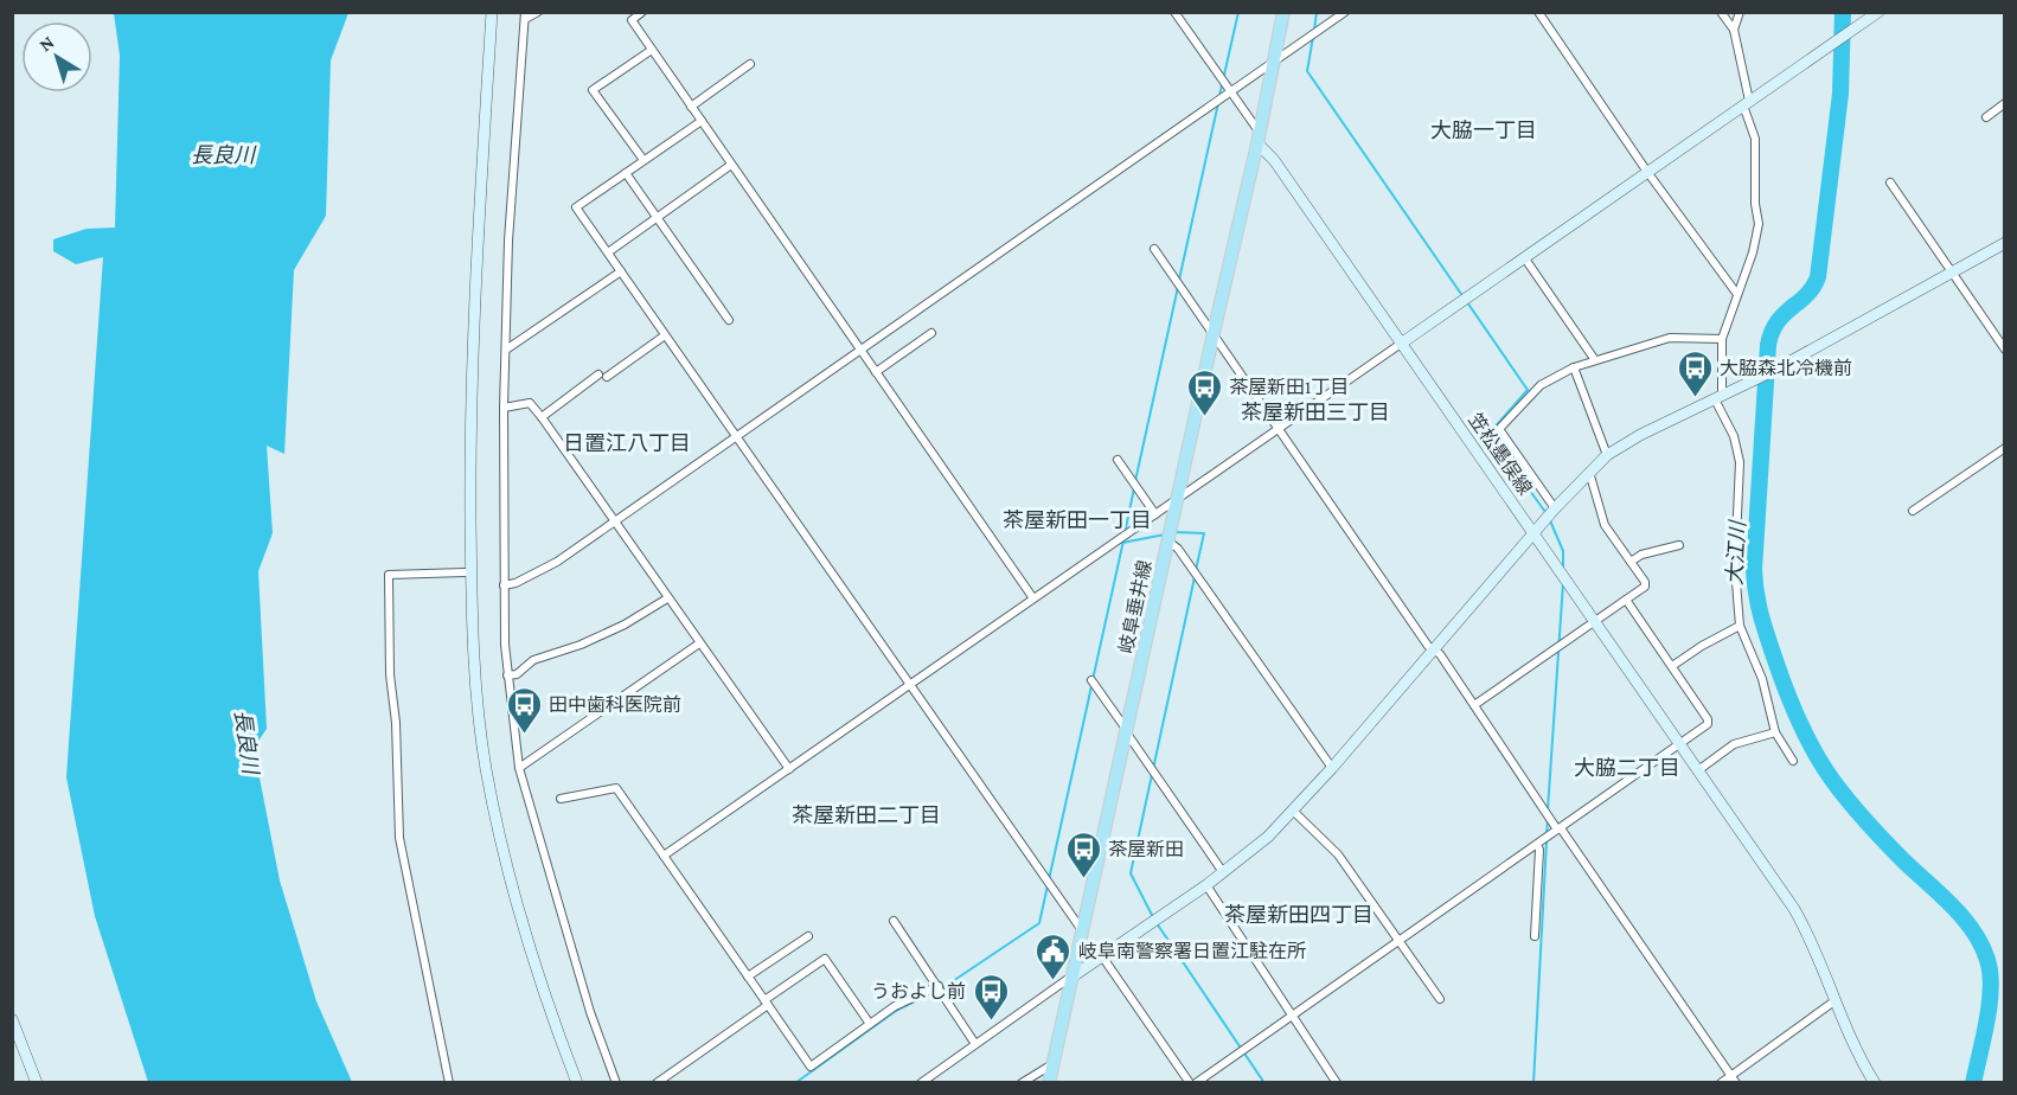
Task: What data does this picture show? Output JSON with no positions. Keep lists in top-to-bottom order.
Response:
{
  "streets": {
    "main road": ["岐阜垂井線"],
    "street": ["笠松墨俣線"]
  },
  "crossings": [
    ["笠松墨俣線", "岐阜垂井線"]
  ],
  "districts": [
    "大脇一丁目",
    "茶屋新田三丁目",
    "日置江八丁目",
    "茶屋新田一丁目",
    "大脇二丁目",
    "茶屋新田二丁目",
    "茶屋新田四丁目"
  ],
  "water": ["長良川", "大江川"],
  "places": {
    "bus stop": [
      "大脇森北冷機前",
      "茶屋新田1丁目",
      "田中歯科医院前",
      "茶屋新田",
      "うおよし前"
    ],
    "public building": ["岐阜南警察署日置江駐在所"]
  },
  "north": "top left"
}
